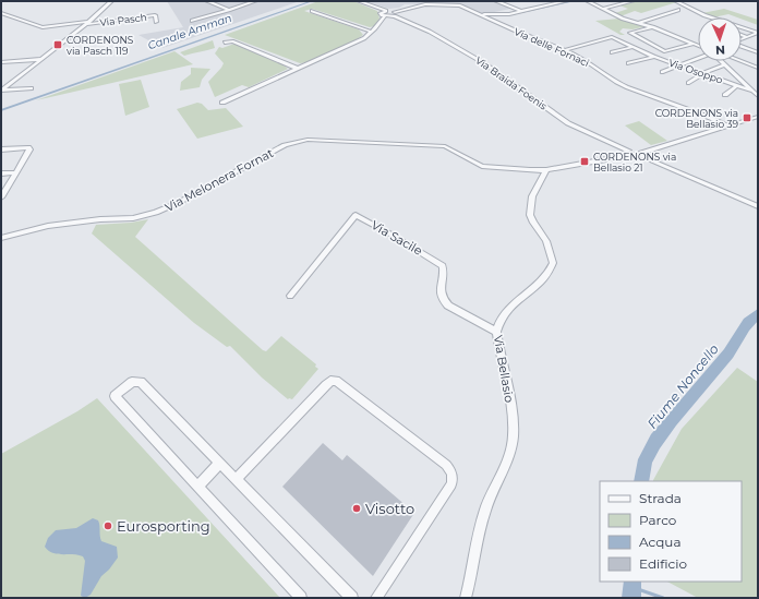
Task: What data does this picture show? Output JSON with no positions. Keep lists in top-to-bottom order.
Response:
{
  "streets": {
    "street": [
      "Via Pasch",
      "Via delle Fornaci",
      "Via Osoppo",
      "Via Braida Foenis",
      "Via Melonera Fornat",
      "Via Sacile",
      "Via Bellasio"
    ]
  },
  "crossings": [
    ["Via delle Fornaci", "Via Osoppo"],
    ["Via delle Fornaci", "Via Braida Foenis"],
    ["Via Melonera Fornat", "Via Bellasio"],
    ["Via Sacile", "Via Bellasio"]
  ],
  "water": ["Canale Amman", "Fiume Noncello"],
  "places": {
    "transit": ["CORDENONS via Pasch 119", "CORDENONS via Bellasio 39", "CORDENONS via Bellasio 21"],
    "other": ["Visotto", "Eurosporting"]
  },
  "legend": [
    "Strada",
    "Parco",
    "Acqua",
    "Edificio"
  ],
  "north": "bottom"
}
